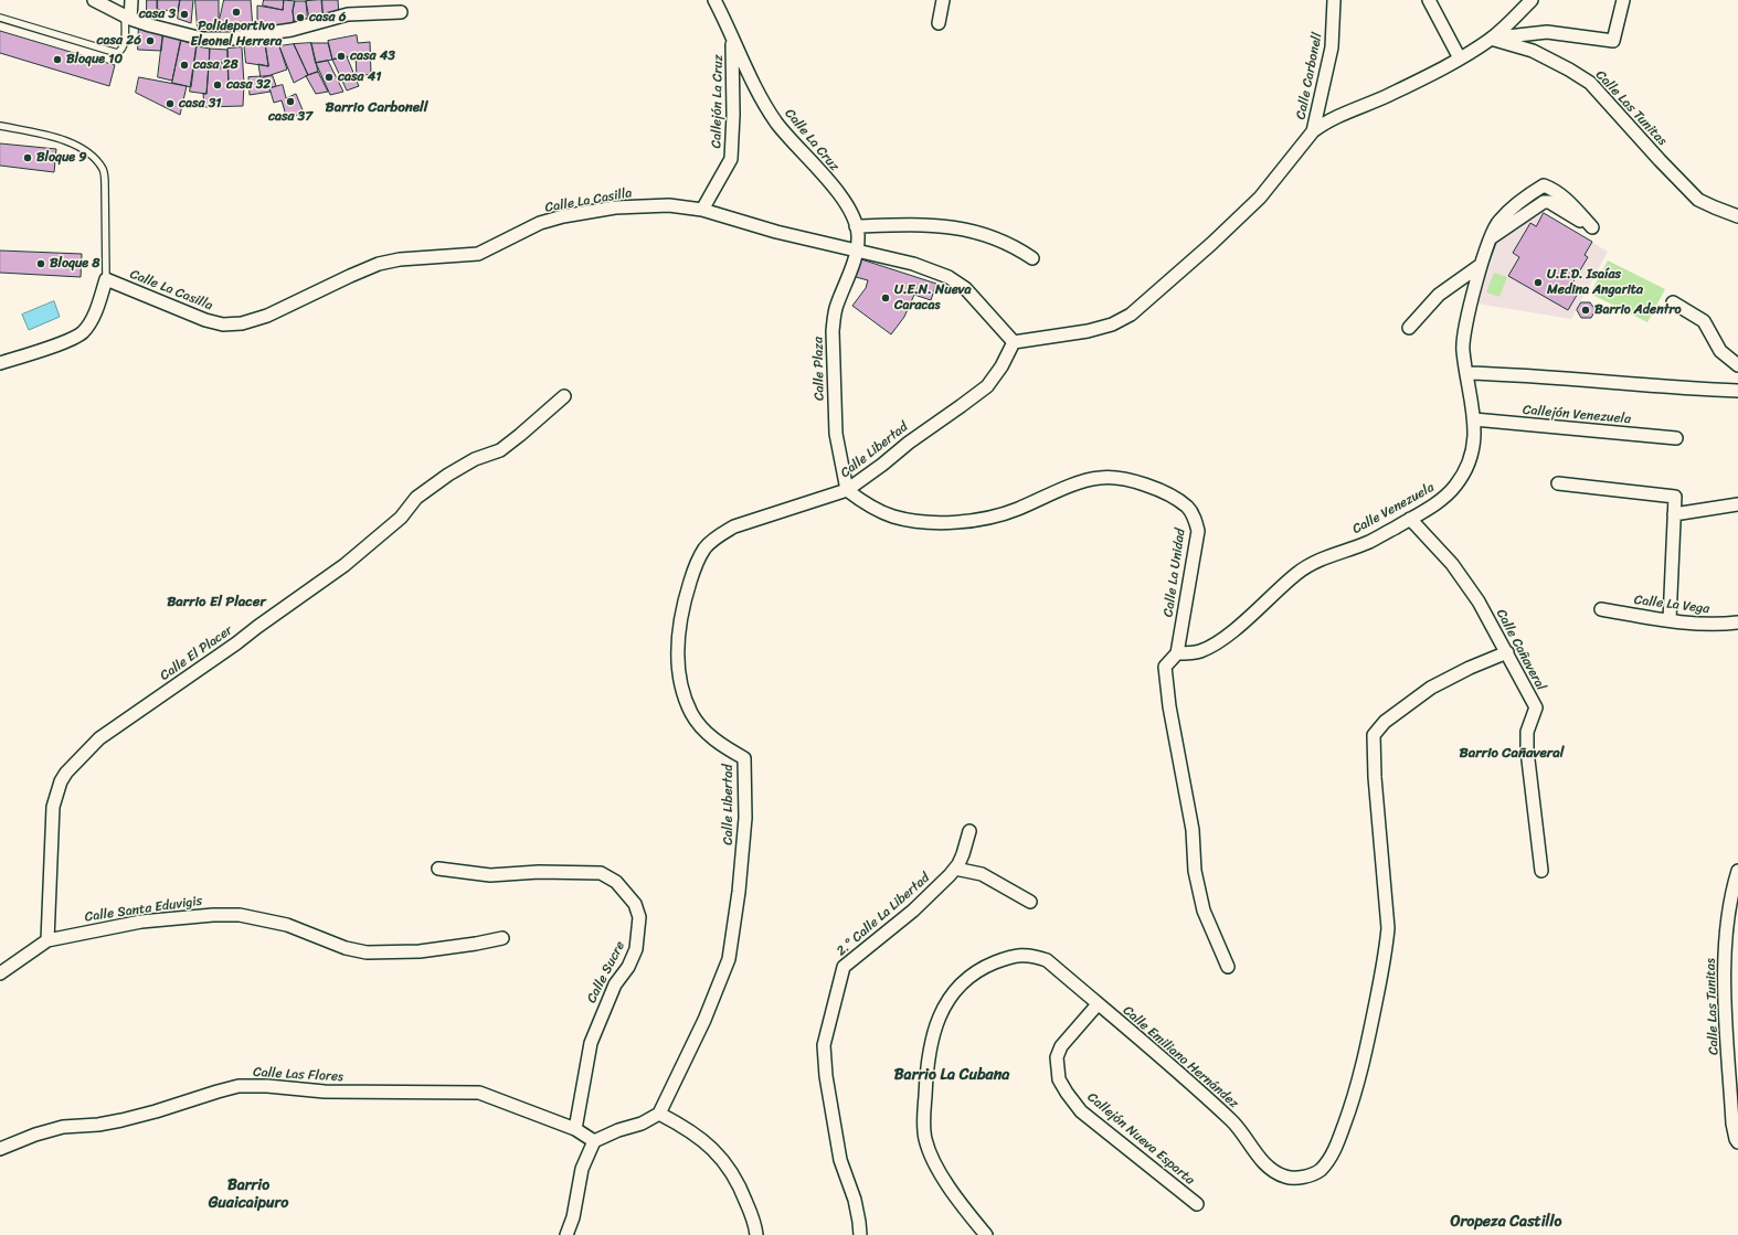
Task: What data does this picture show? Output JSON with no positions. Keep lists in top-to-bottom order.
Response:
{
  "streets": {
    "street": [
      "Calle Carbonell",
      "Callejón La Cruz",
      "Calle Las Tunitas",
      "Calle La Cruz",
      "Calle La Casilla",
      "Calle Plaza",
      "Callejón Venezuela",
      "Calle Libertad",
      "Calle Venezuela",
      "Calle La Unidad",
      "Calle La Vega",
      "Calle Cañaveral",
      "Calle El Placer",
      "Calle Santa Eduvigis",
      "2.° Calle La Libertad",
      "Calle Sucre",
      "Calle Emiliano Hernández",
      "Calle Las Flores",
      "Callejón Nueva Esparta"
    ]
  },
  "crossings": [
    ["Callejón La Cruz", "Calle La Cruz"],
    ["Callejón La Cruz", "Calle La Casilla"],
    ["Calle La Cruz", "Calle La Casilla"],
    ["Calle La Cruz", "Calle Plaza"],
    ["Calle La Casilla", "Calle Plaza"],
    ["Calle La Casilla", "Calle Libertad"],
    ["Calle Plaza", "Calle Libertad"],
    ["Calle Plaza", "Calle La Unidad"],
    ["Callejón Venezuela", "Calle Venezuela"],
    ["Calle Libertad", "Calle La Unidad"],
    ["Calle Venezuela", "Calle La Unidad"],
    ["Calle Venezuela", "Calle Cañaveral"],
    ["Calle Cañaveral", "Calle Emiliano Hernández"],
    ["Calle El Placer", "Calle Santa Eduvigis"],
    ["Calle Sucre", "Calle Las Flores"],
    ["Calle Emiliano Hernández", "Callejón Nueva Esparta"]
  ],
  "districts": [
    "Barrio Carbonell",
    "Barrio El Placer",
    "Barrio Cañaveral",
    "Barrio La Cubana",
    "Barrio Guaicaipuro",
    "Oropeza Castillo"
  ],
  "places": [
    "Polideportivo Eleonel Herrera",
    "casa 3",
    "casa 6",
    "casa 26",
    "casa 43",
    "Bloque 10",
    "casa 28",
    "casa 41",
    "casa 32",
    "casa 37",
    "casa 31",
    "Bloque 9",
    "Bloque 8",
    "U.E.D. Isaías Medina Angarita",
    "U.E.N. Nueva Caracas",
    "Barrio Adentro"
  ]
}
